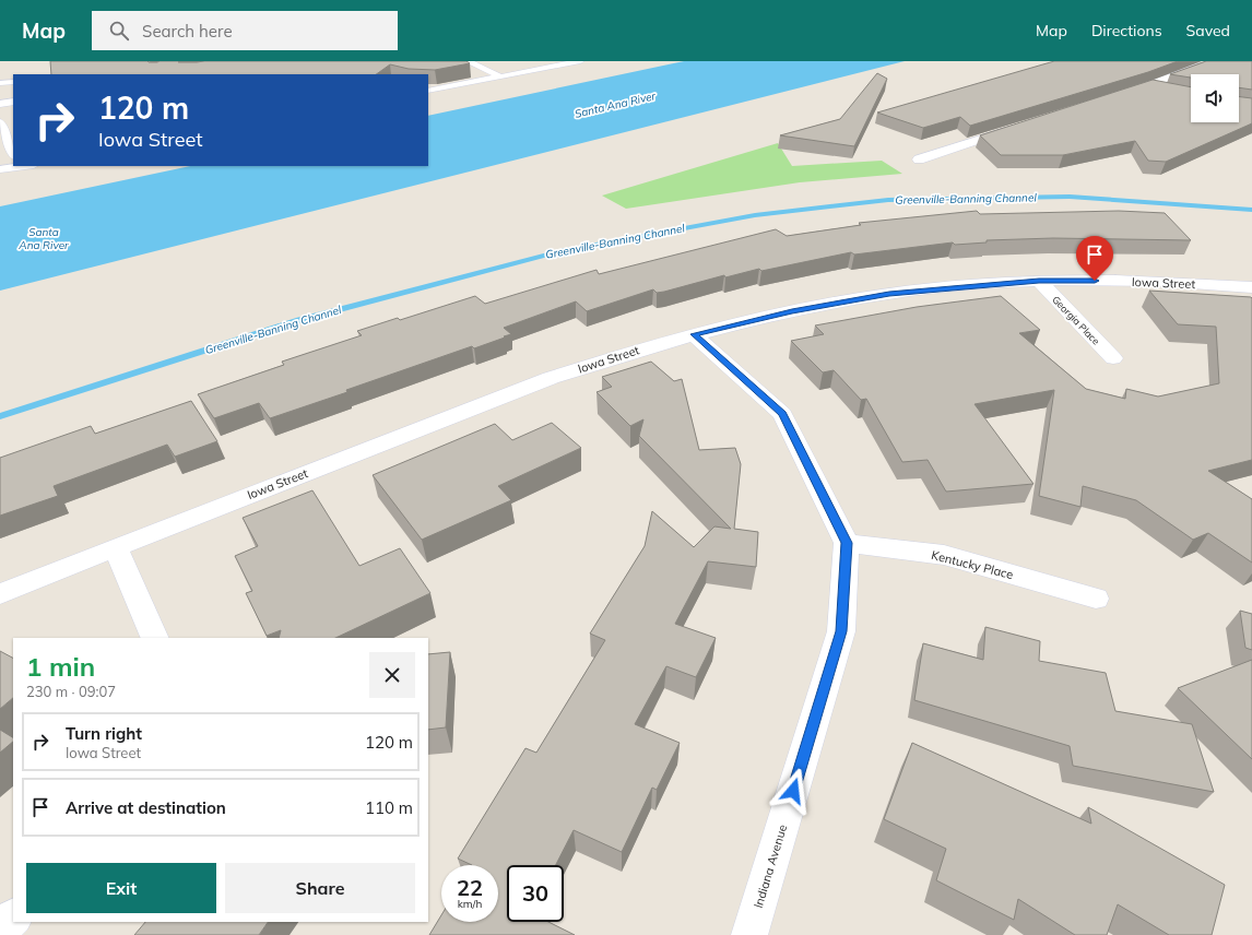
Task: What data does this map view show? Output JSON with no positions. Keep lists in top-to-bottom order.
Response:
{
  "streets": {
    "street": [
      "Iowa Street",
      "Georgia Place",
      "Kentucky Place",
      "Indiana Avenue"
    ]
  },
  "crossings": [
    ["Iowa Street", "Georgia Place"],
    ["Iowa Street", "Indiana Avenue"],
    ["Kentucky Place", "Indiana Avenue"]
  ],
  "water": ["Santa Ana River", "Greenville-Banning Channel"],
  "page": {
    "header": "Map",
    "search": "Search here",
    "nav": ["Map", "Directions", "Saved"],
    "turn": ["120 m", "Iowa Street"],
    "heading": ["1 min", "230 m · 09:07"],
    "list": [
      {
        "name": "Turn right",
        "note": "Iowa Street",
        "value": "120 m"
      },
      {
        "name": "Arrive at destination",
        "value": "110 m"
      }
    ],
    "buttons": ["Exit", "Share"],
    "speed": "22 km/h",
    "limit": "30"
  }
}
